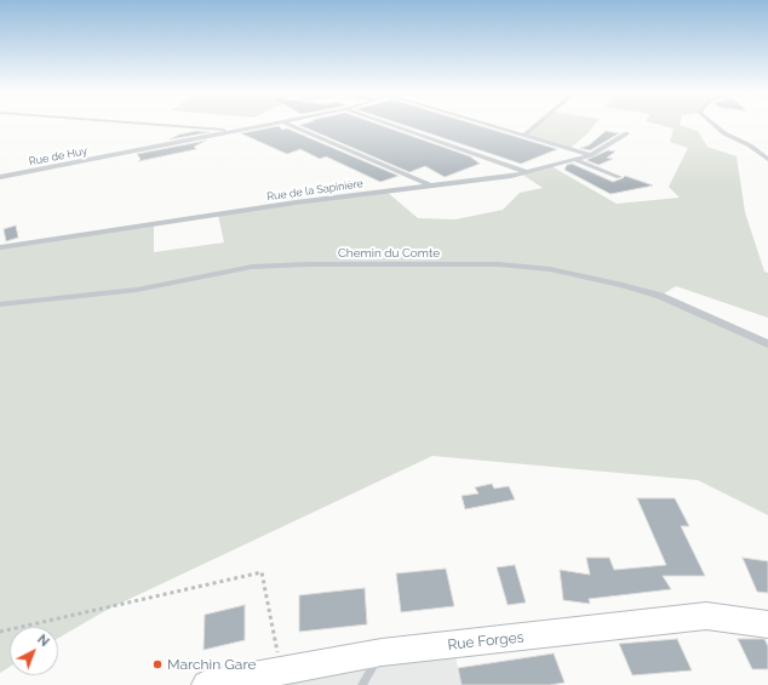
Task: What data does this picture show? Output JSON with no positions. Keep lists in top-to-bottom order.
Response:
{
  "streets": {
    "main road": ["Rue Forges"],
    "street": ["Rue de Huy", "Rue de la Sapinière", "Chemin du Comte"]
  },
  "places": ["Marchin Gare"],
  "north": "top right"
}
